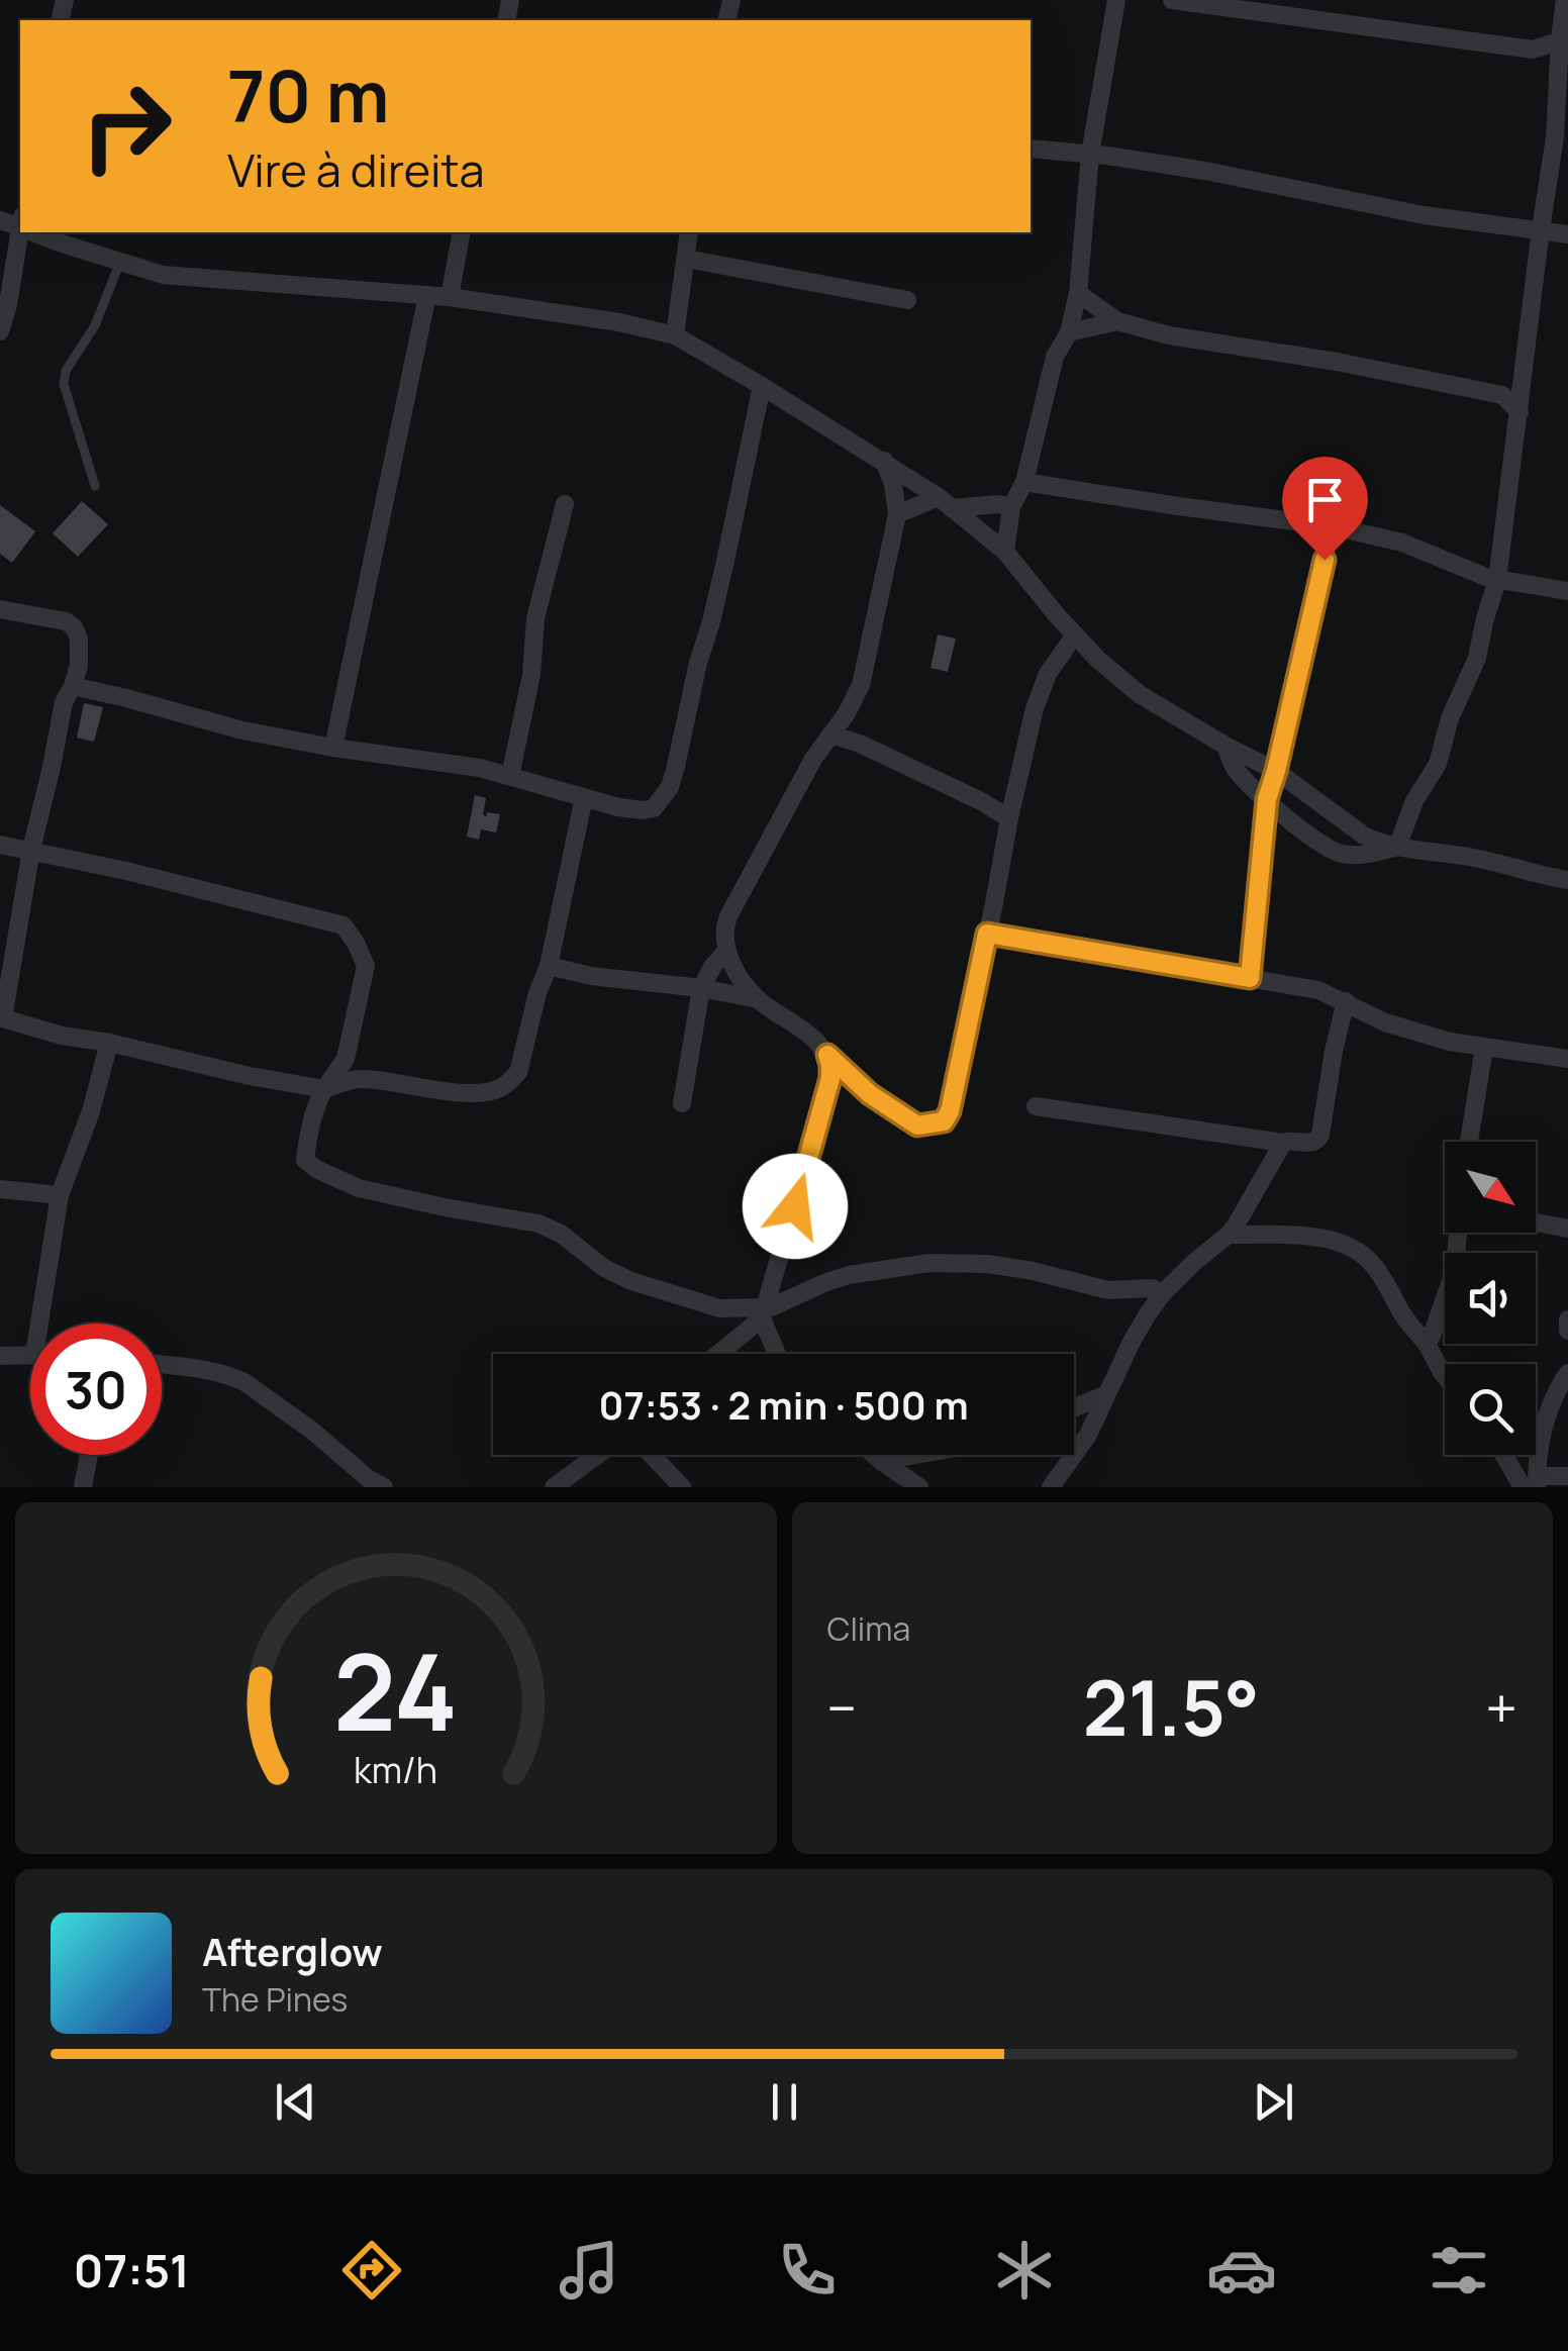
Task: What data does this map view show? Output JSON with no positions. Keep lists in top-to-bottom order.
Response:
{
  "north": "bottom right",
  "page": {
    "turn": ["70 m", "Vire à direita"],
    "limit": "30",
    "trip": "07:53 · 2 min · 500 m",
    "tile": "Clima",
    "heat": ["−", "21.5°", "+"],
    "song": ["Afterglow", "The Pines"],
    "tabs": "07:51",
    "gauge": ["24", "km/h"]
  }
}
